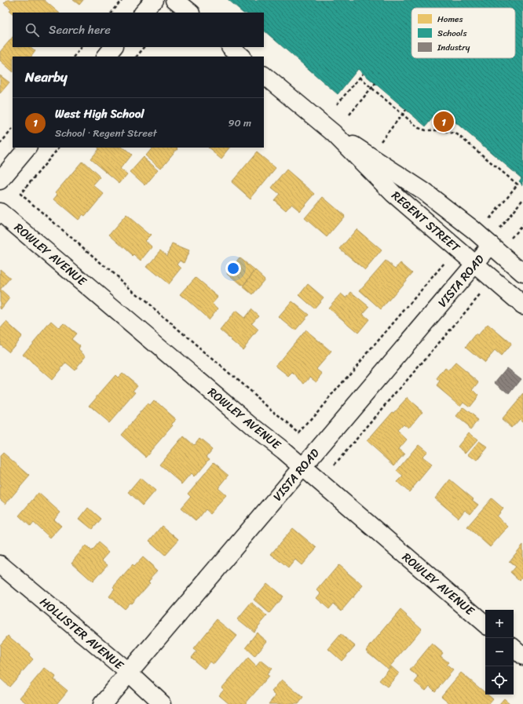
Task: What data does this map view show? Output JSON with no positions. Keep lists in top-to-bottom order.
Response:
{
  "streets": {
    "street": [
      "REGENT STREET",
      "ROWLEY AVENUE",
      "VISTA ROAD",
      "HOLLISTER AVENUE"
    ]
  },
  "crossings": [
    ["REGENT STREET", "VISTA ROAD"],
    ["ROWLEY AVENUE", "VISTA ROAD"],
    ["VISTA ROAD", "HOLLISTER AVENUE"]
  ],
  "legend": ["Homes", "Schools", "Industry"],
  "page": {
    "search": "Search here",
    "heading": "Nearby",
    "list": [
      {
        "mark": "1",
        "name": "West High School",
        "note": "School · Regent Street",
        "value": "90 m"
      }
    ],
    "pins": "1",
    "map_buttons": ["+", "−"]
  }
}
